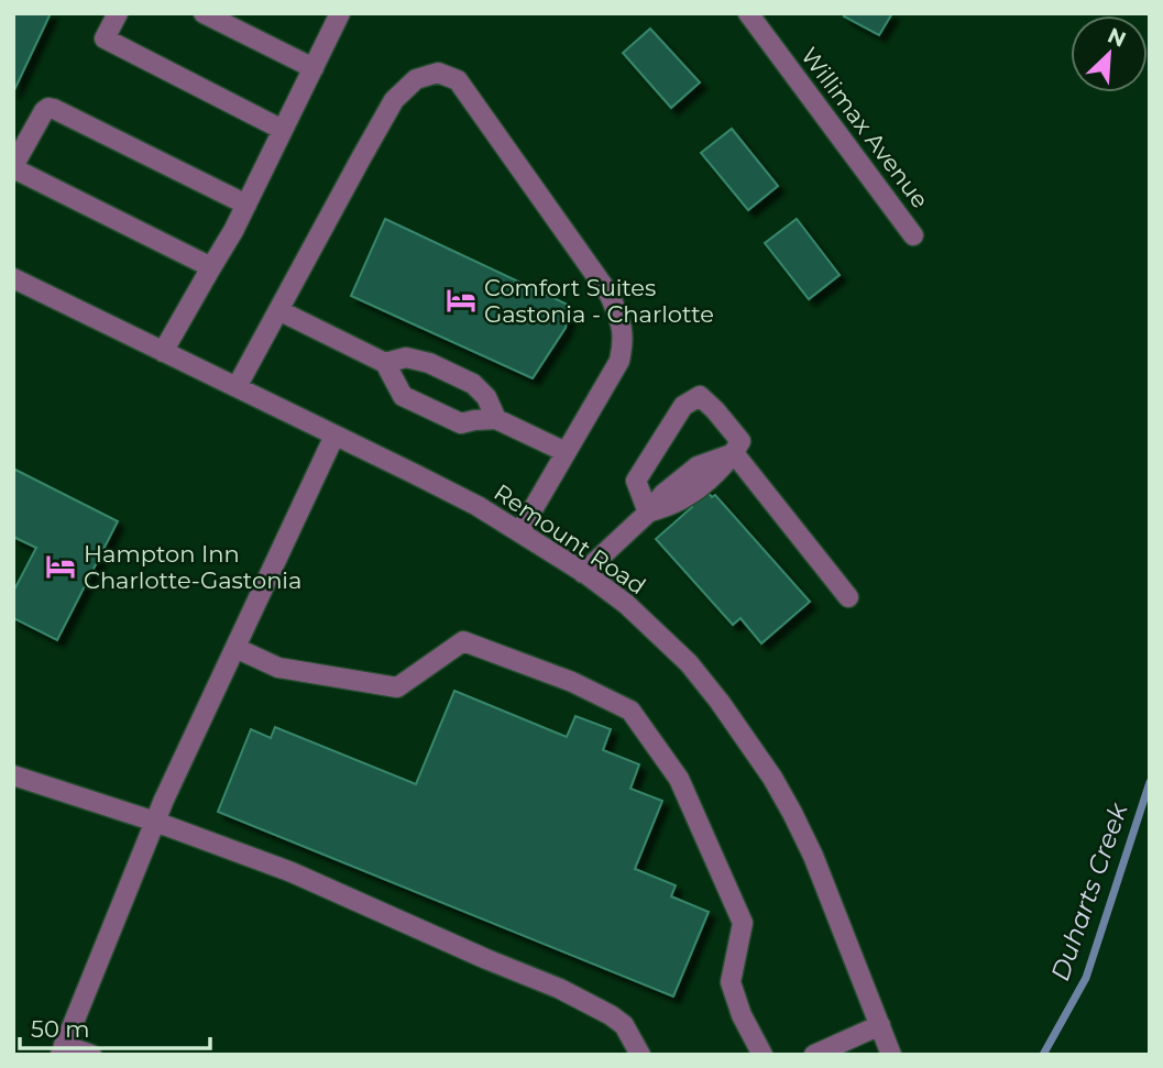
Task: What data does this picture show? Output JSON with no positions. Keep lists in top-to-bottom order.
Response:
{
  "streets": {
    "street": ["Willimax Avenue", "Remount Road"]
  },
  "water": ["Duharts Creek"],
  "places": {
    "hotel": ["Comfort Suites Gastonia - Charlotte", "Hampton Inn Charlotte-Gastonia"]
  },
  "scale_bar": "50 m",
  "north": "top right"
}
